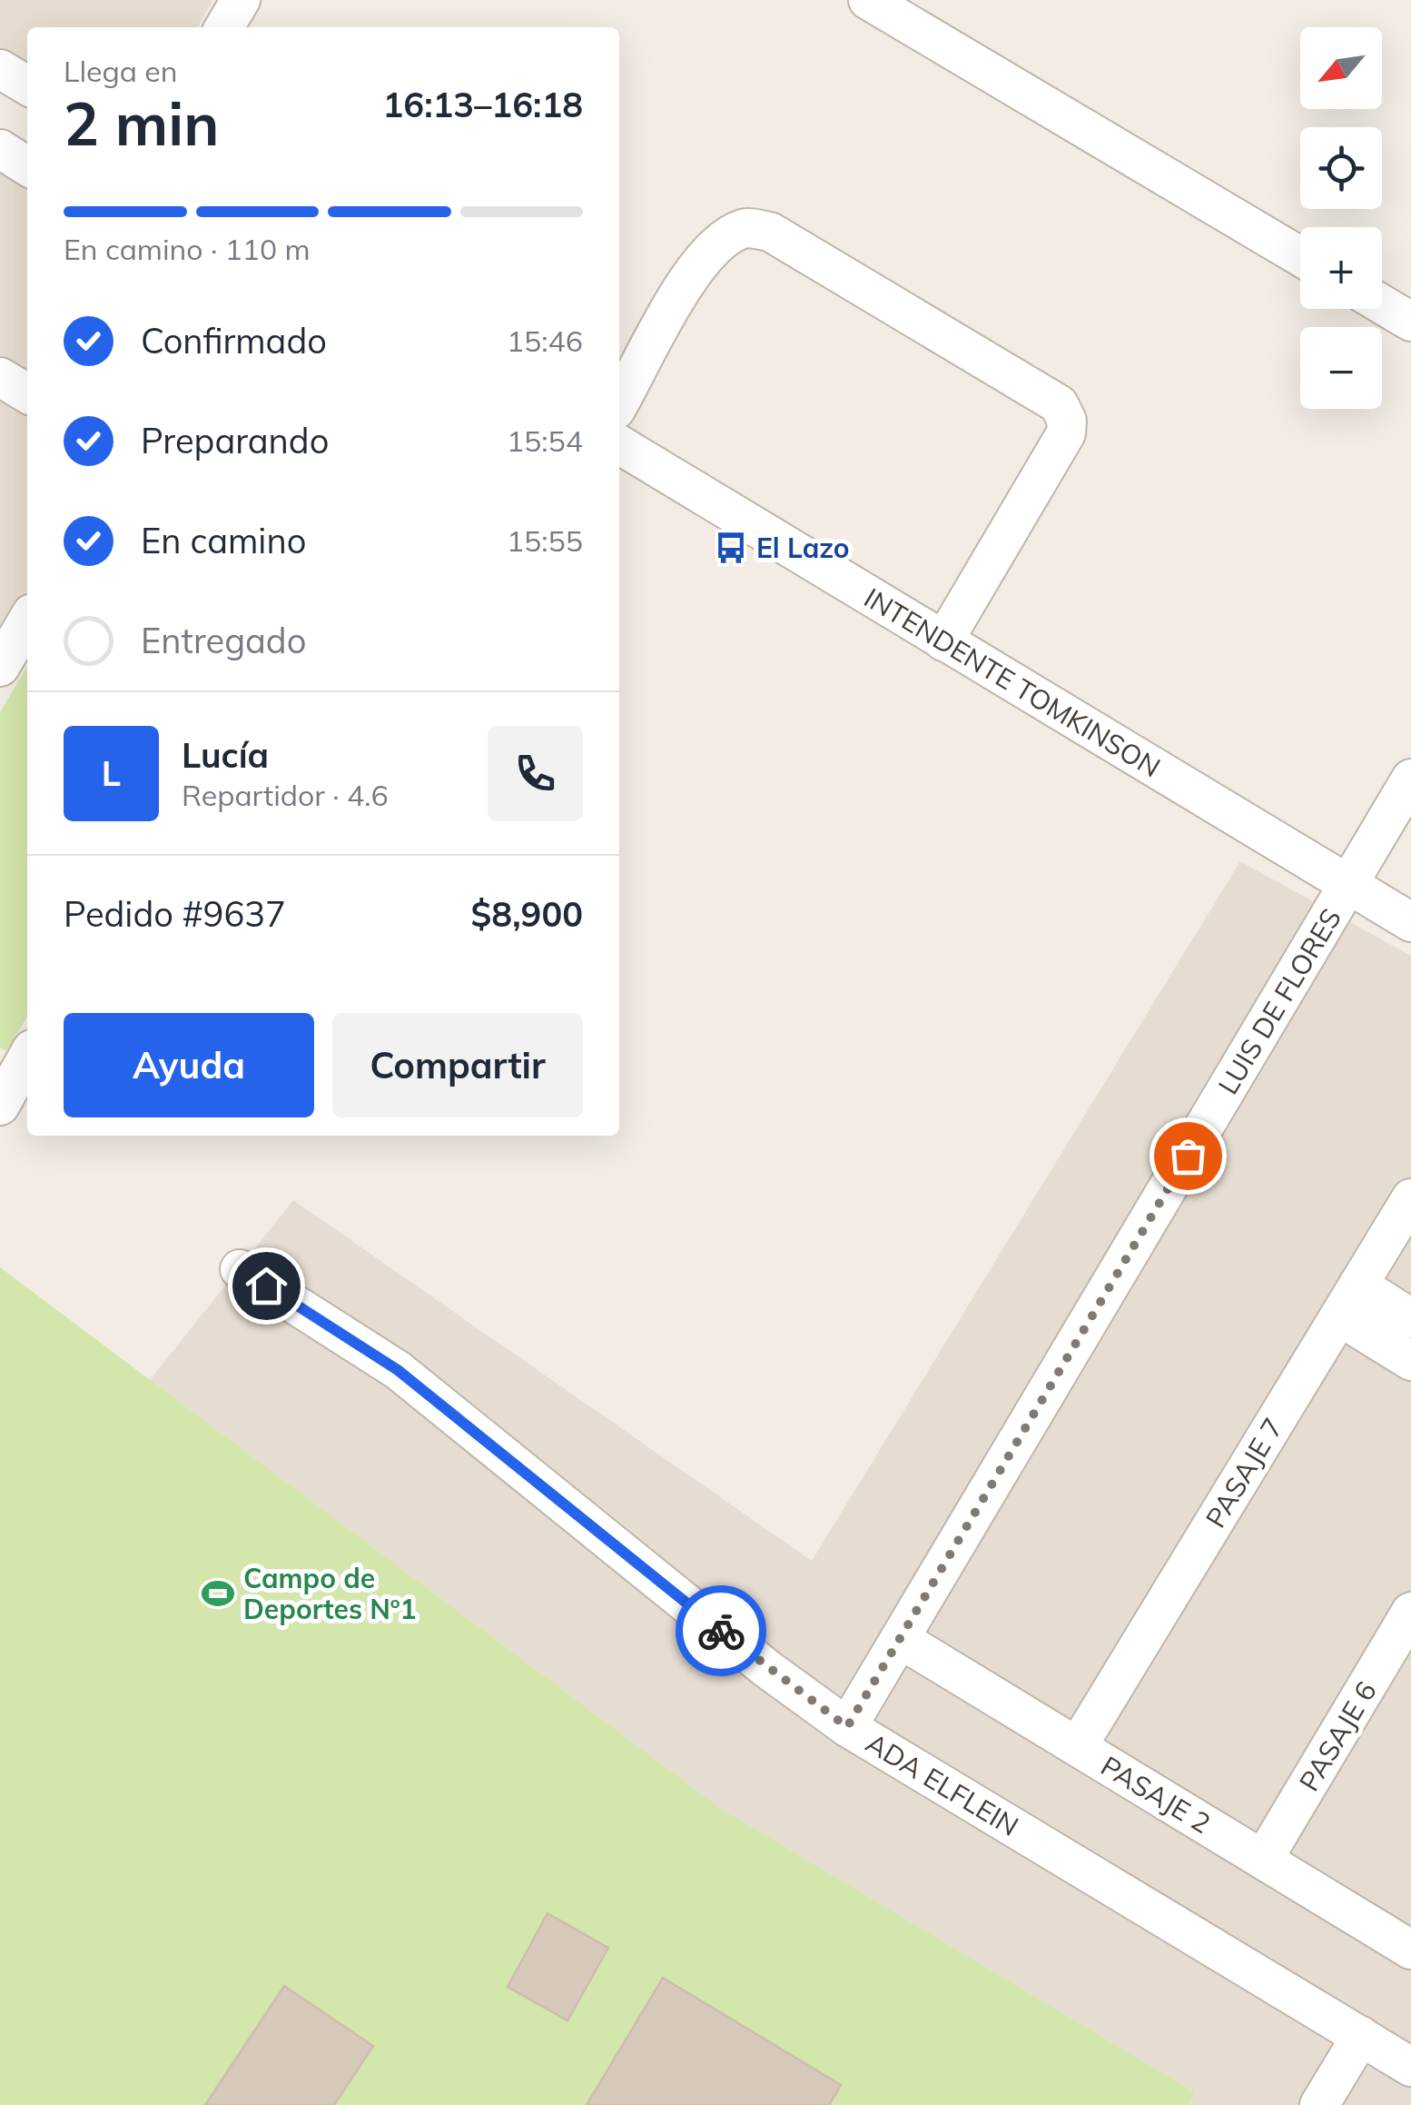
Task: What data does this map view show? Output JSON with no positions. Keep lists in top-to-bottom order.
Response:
{
  "streets": {
    "street": [
      "INTENDENTE TOMKINSON",
      "LUIS DE FLORES",
      "PASAJE 7",
      "PASAJE 6",
      "ADA ELFLEIN",
      "PASAJE 2"
    ]
  },
  "crossings": [
    ["INTENDENTE TOMKINSON", "LUIS DE FLORES"],
    ["LUIS DE FLORES", "ADA ELFLEIN"],
    ["LUIS DE FLORES", "PASAJE 2"],
    ["PASAJE 7", "PASAJE 2"],
    ["PASAJE 6", "PASAJE 2"]
  ],
  "places": {
    "bus stop": ["El Lazo"],
    "sports": ["Campo de Deportes Nº1"]
  },
  "north": "bottom left",
  "page": {
    "map_buttons": ["+", "−"],
    "heading": ["2 min", "Llega en", "16:13–16:18"],
    "panel": [
      "Lucía",
      "Repartidor · 4.6",
      "Pedido #9637",
      "$8,900"
    ],
    "bar": "En camino · 110 m",
    "list": [
      ["Confirmado", "15:46"],
      ["Preparando", "15:54"],
      ["En camino", "15:55"],
      "Entregado"
    ],
    "round": "L",
    "buttons": ["Ayuda", "Compartir"]
  }
}
